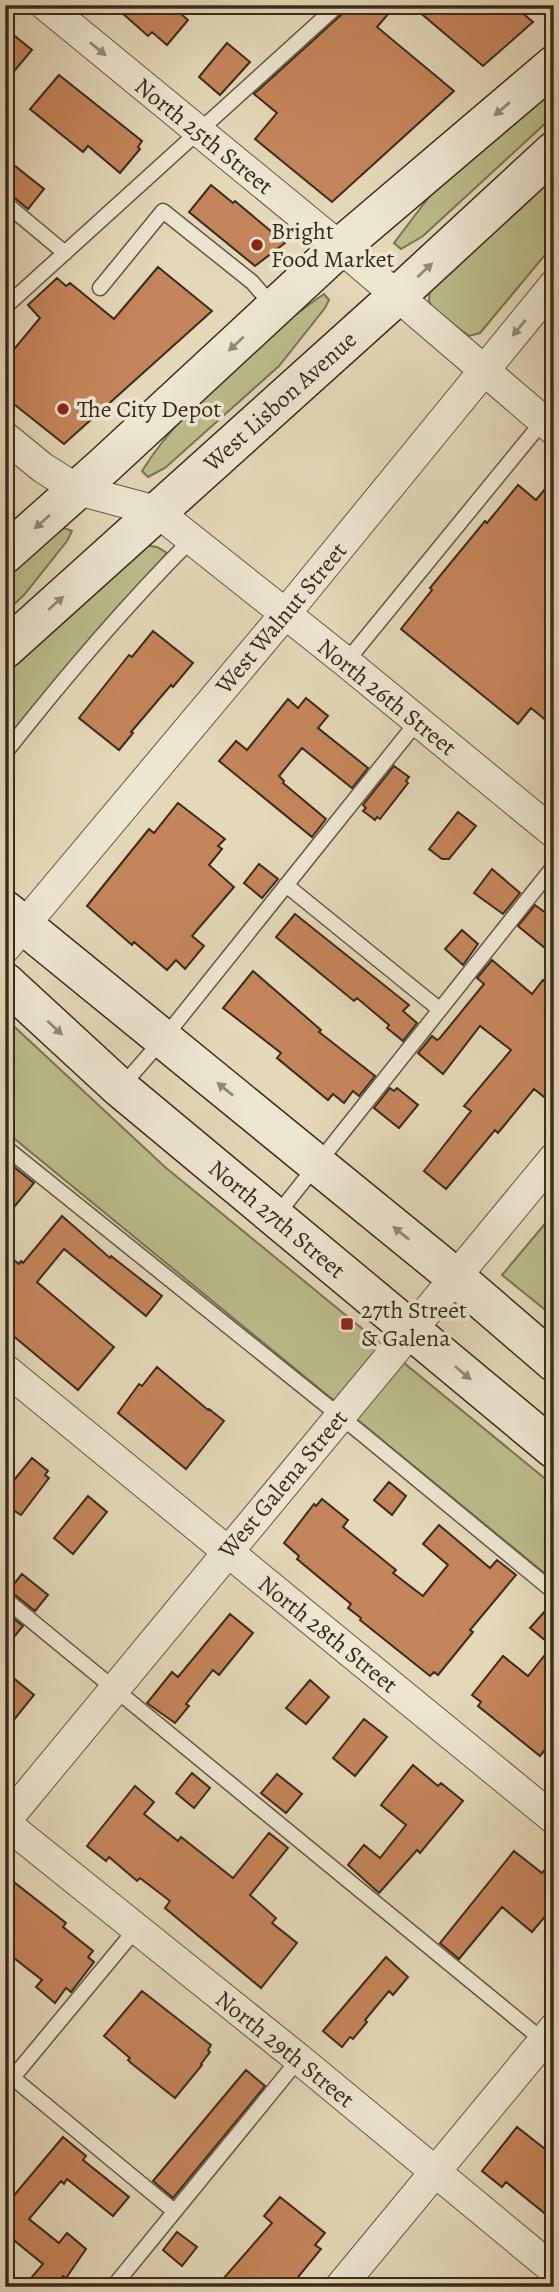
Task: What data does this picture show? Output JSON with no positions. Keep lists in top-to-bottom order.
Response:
{
  "streets": {
    "main road": ["West Lisbon Avenue", "North 27th Street"],
    "street": [
      "North 25th Street",
      "West Walnut Street",
      "North 26th Street",
      "West Galena Street",
      "North 28th Street",
      "North 29th Street"
    ]
  },
  "crossings": [
    ["North 25th Street", "West Lisbon Avenue"],
    ["North 25th Street", "West Walnut Street"],
    ["West Lisbon Avenue", "North 26th Street"],
    ["West Walnut Street", "North 26th Street"],
    ["North 27th Street", "West Galena Street"],
    ["West Galena Street", "North 28th Street"],
    ["West Galena Street", "North 29th Street"]
  ],
  "places": {
    "other": ["Bright Food Market", "The City Depot"],
    "transit": ["27th Street & Galena"]
  }
}
